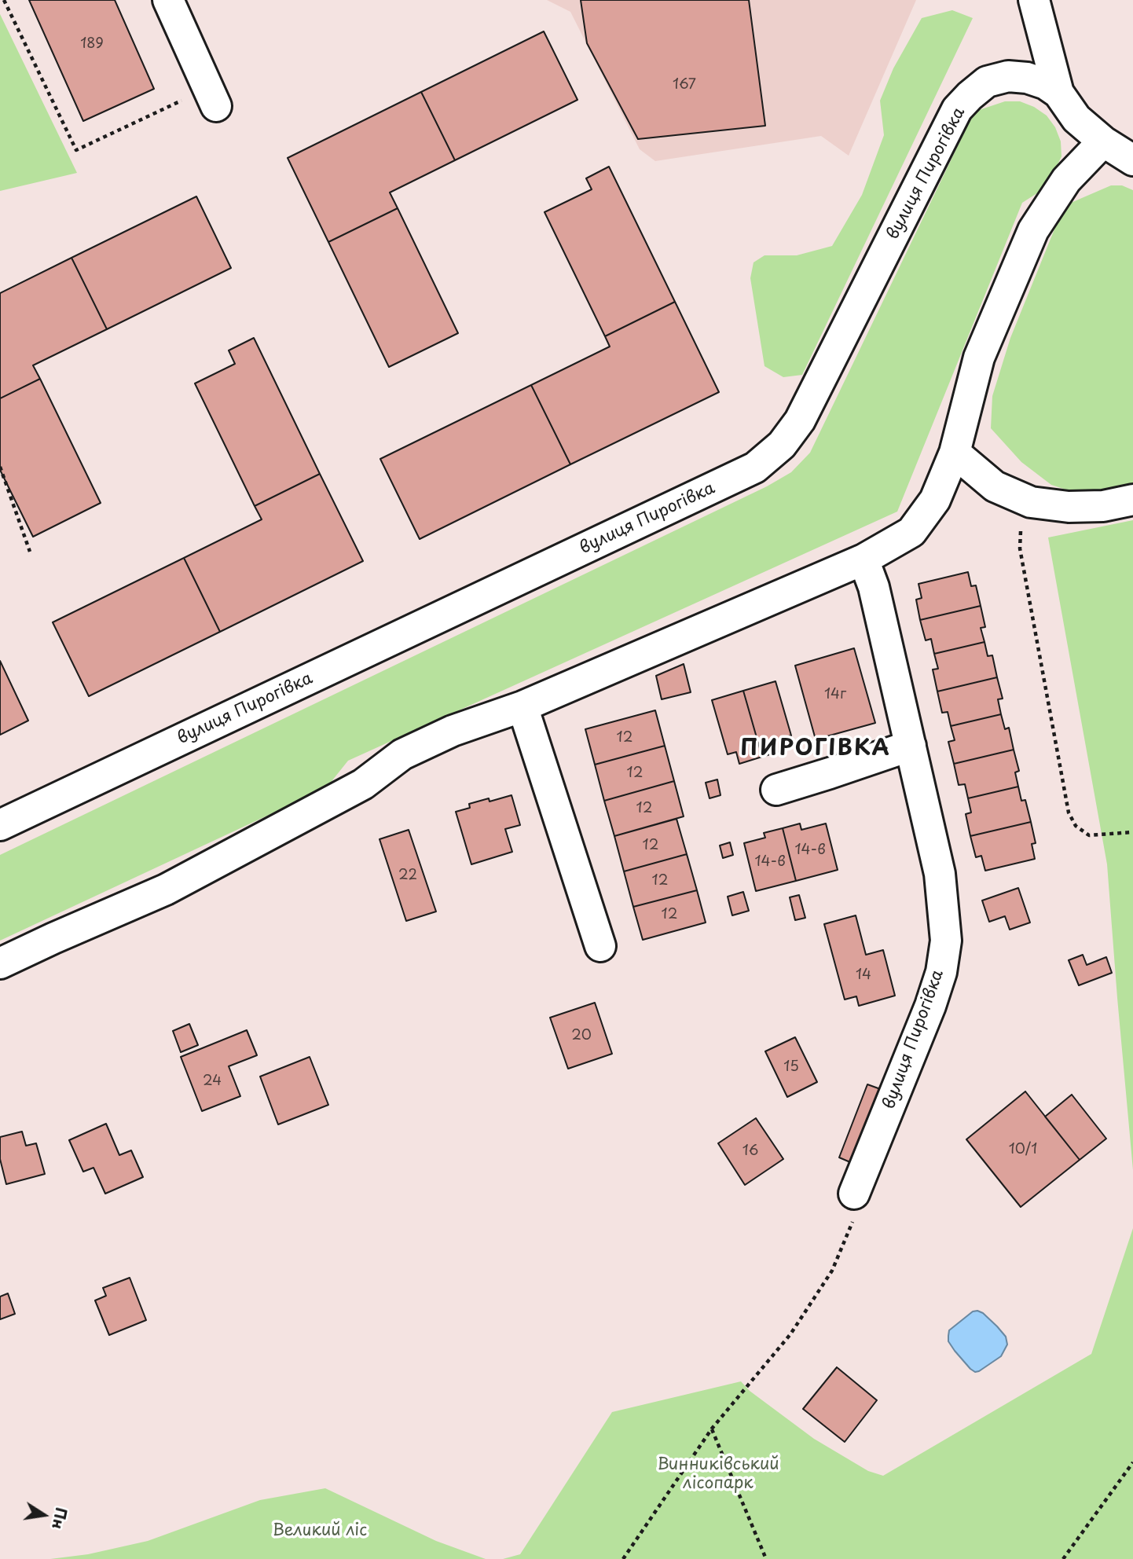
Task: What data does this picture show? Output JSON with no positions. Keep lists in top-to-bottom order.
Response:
{
  "streets": {
    "street": ["вулиця Пирогівка"]
  },
  "districts": ["ПИРОГІВКА"],
  "parks": ["Винниківський лісопарк", "Великий ліс"],
  "house_numbers": [
    "189",
    "167",
    "14г",
    "12",
    "12",
    "12",
    "12",
    "14-в",
    "14-в",
    "22",
    "12",
    "12",
    "14",
    "20",
    "15",
    "24",
    "10/1",
    "16"
  ],
  "north": "right"
}
